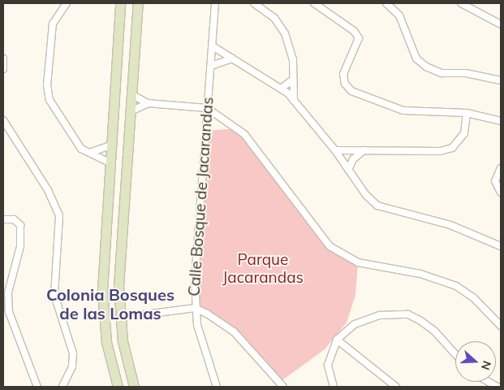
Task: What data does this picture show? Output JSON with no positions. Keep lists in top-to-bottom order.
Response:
{
  "streets": {
    "street": ["Calle Bosque de Jacarandas"]
  },
  "districts": ["Colonia Bosques de las Lomas"],
  "parks": ["Parque Jacarandas"],
  "north": "right"
}
